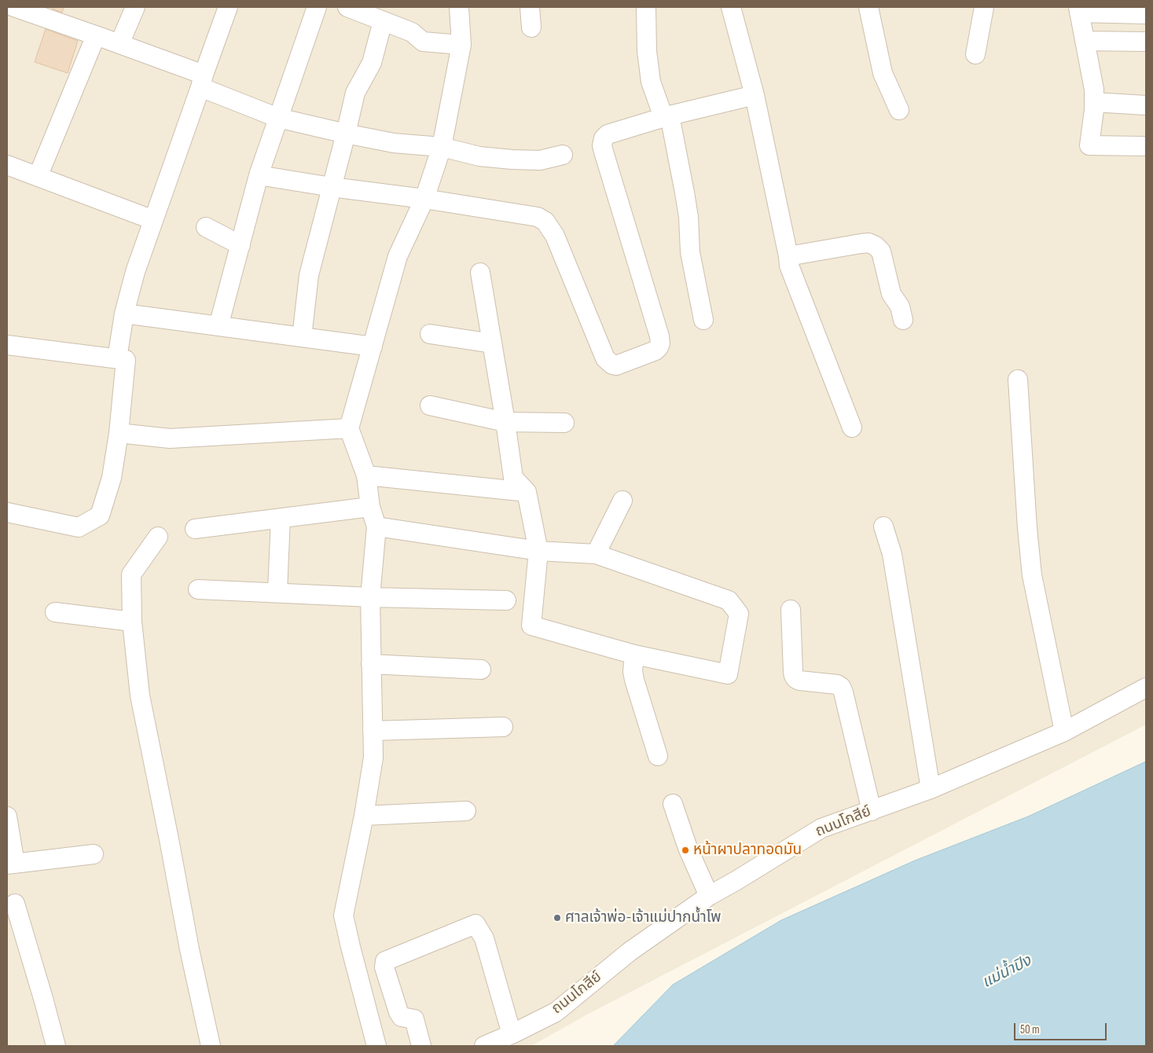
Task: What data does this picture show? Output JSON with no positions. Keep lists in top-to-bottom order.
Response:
{
  "streets": {
    "street": ["ถนนโกสีย์"]
  },
  "water": ["แม่น้ำปิง"],
  "places": ["หน้าผาปลาทอดมัน", "ศาลเจ้าพ่อ-เจ้าแม่ปากน้ำโพ"],
  "scale_bar": "50 m"
}
